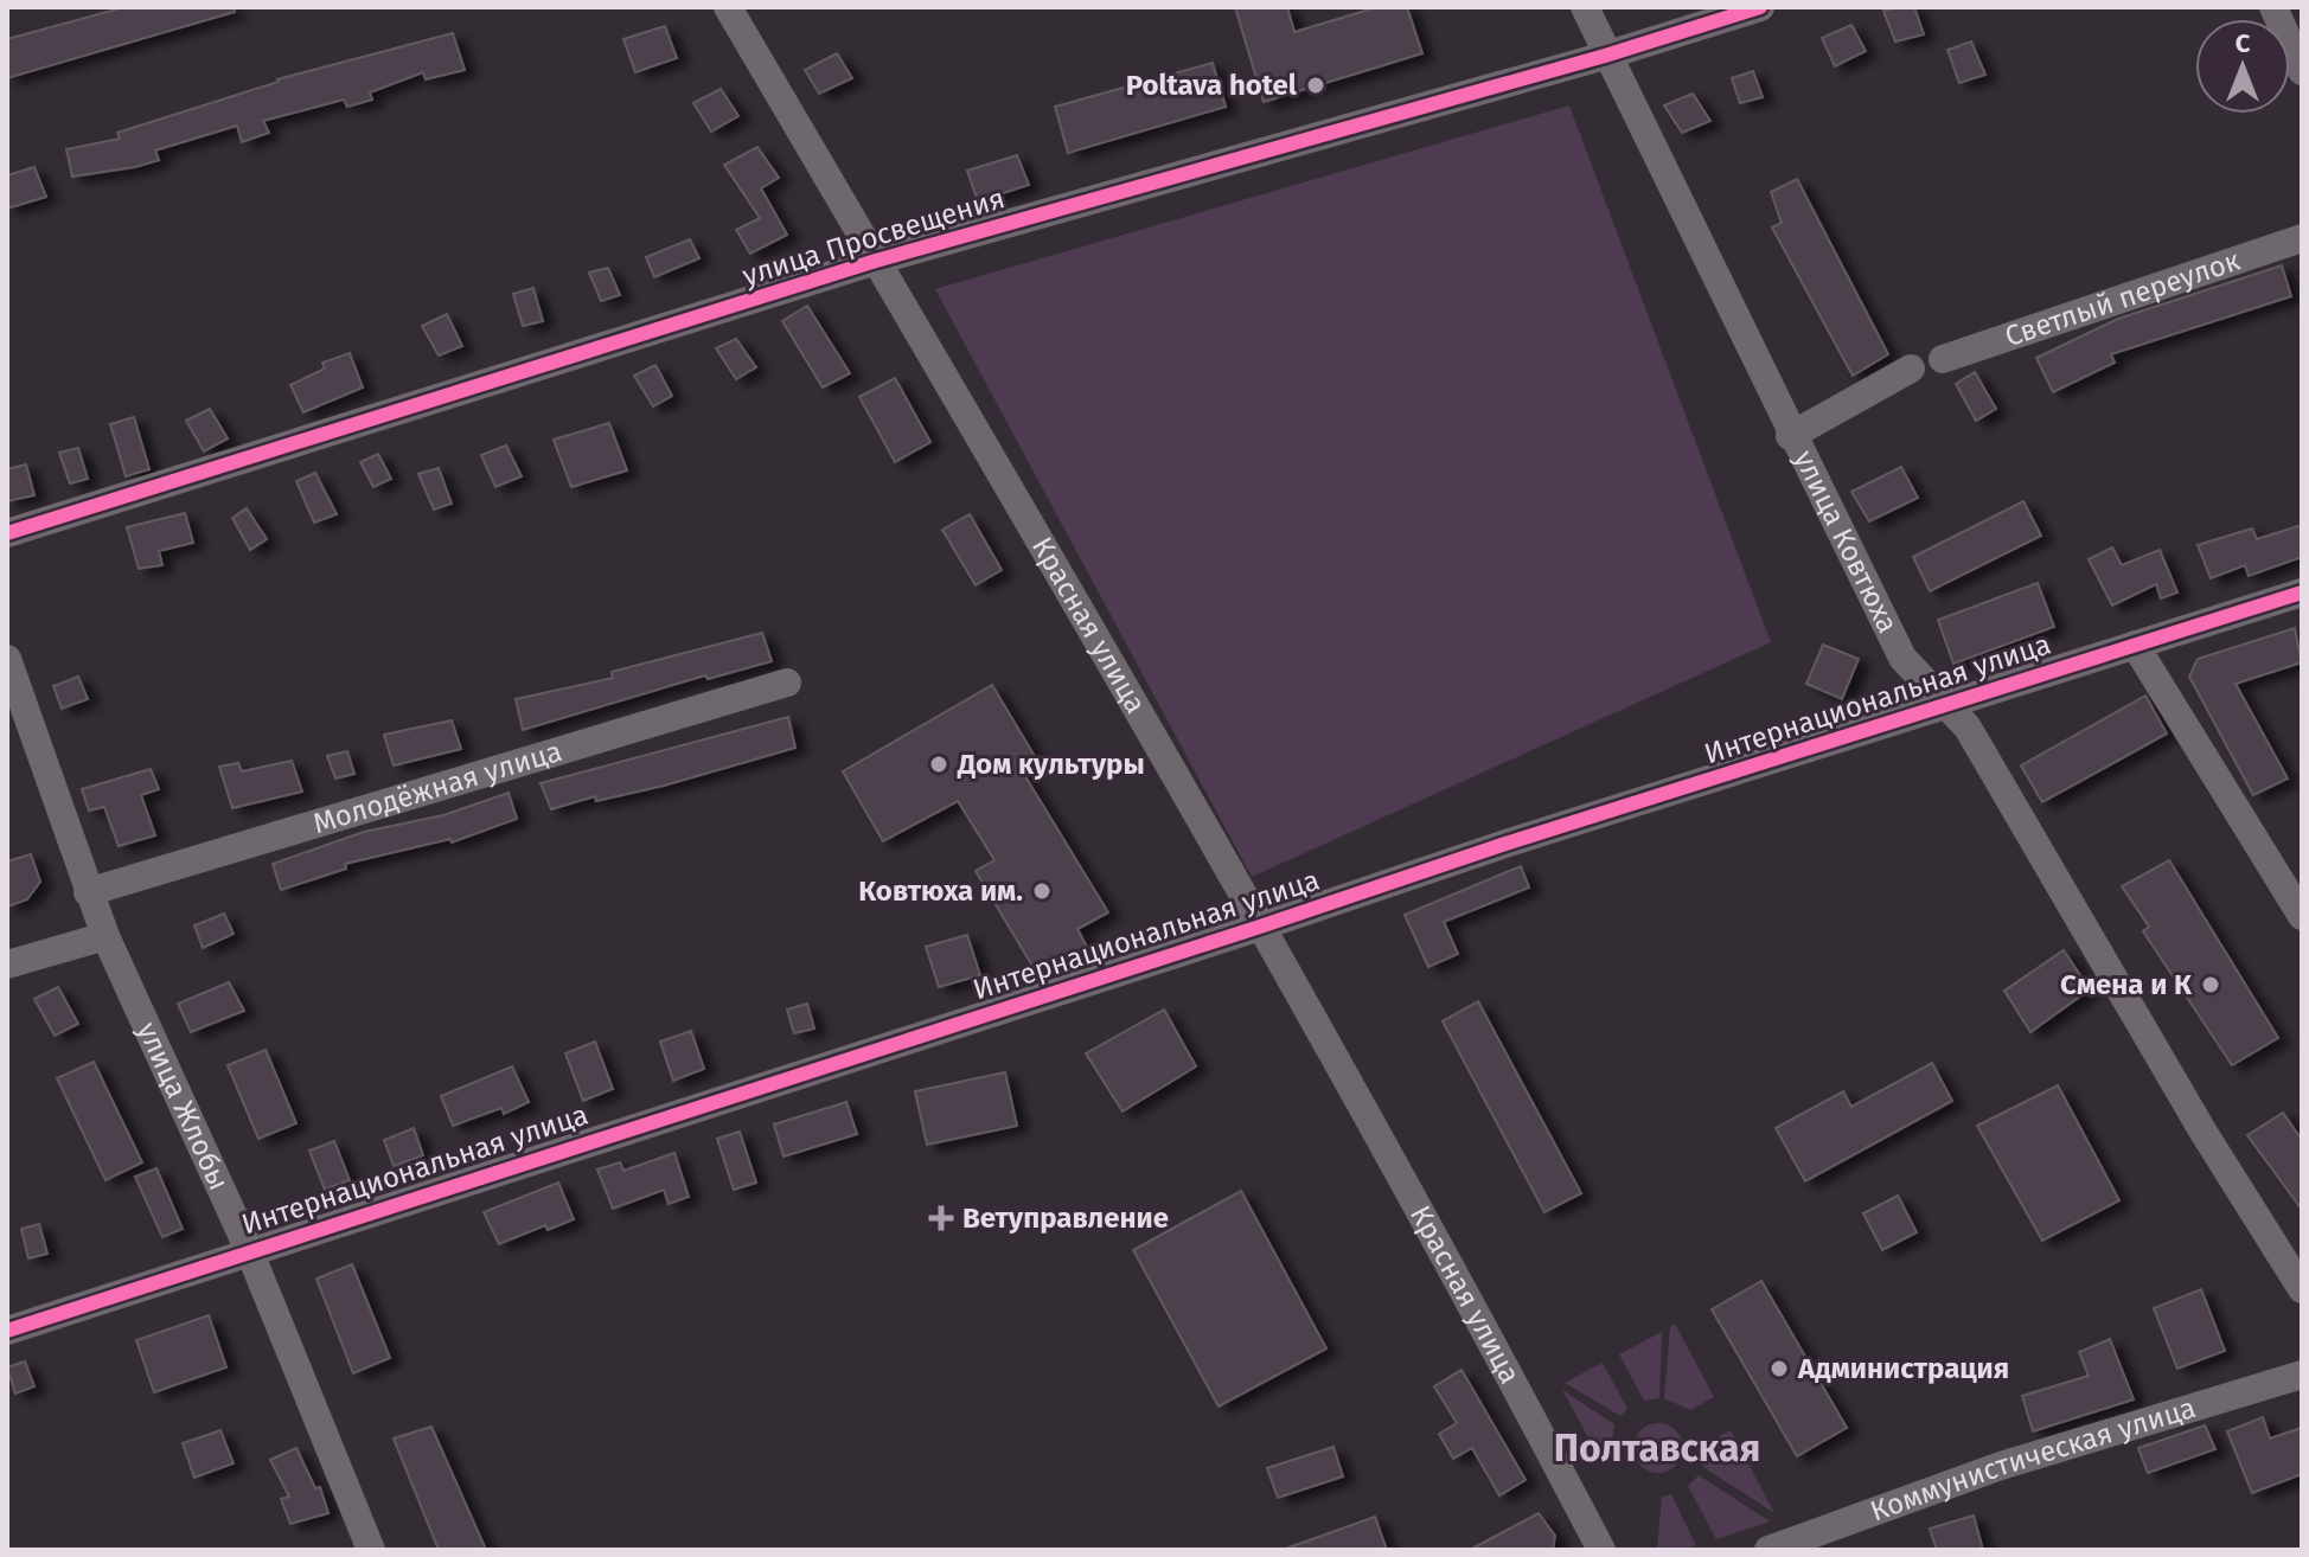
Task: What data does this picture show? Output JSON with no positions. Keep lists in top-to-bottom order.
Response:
{
  "streets": {
    "street": [
      "улица Просвещения",
      "Светлый переулок",
      "улица Ковтюха",
      "Красная улица",
      "Интернациональная улица",
      "Молодёжная улица",
      "улица Жлобы",
      "Коммунистическая улица"
    ]
  },
  "crossings": [
    ["улица Просвещения", "улица Ковтюха"],
    ["улица Просвещения", "Красная улица"],
    ["улица Ковтюха", "Интернациональная улица"],
    ["Красная улица", "Интернациональная улица"],
    ["Интернациональная улица", "улица Жлобы"],
    ["Молодёжная улица", "улица Жлобы"]
  ],
  "districts": ["Полтавская"],
  "places": {
    "other": [
      "Poltava hotel",
      "Дом культуры",
      "Ковтюха им.",
      "Смена и К",
      "Администрация"
    ],
    "health": ["Ветуправление"]
  },
  "north": "top"
}
